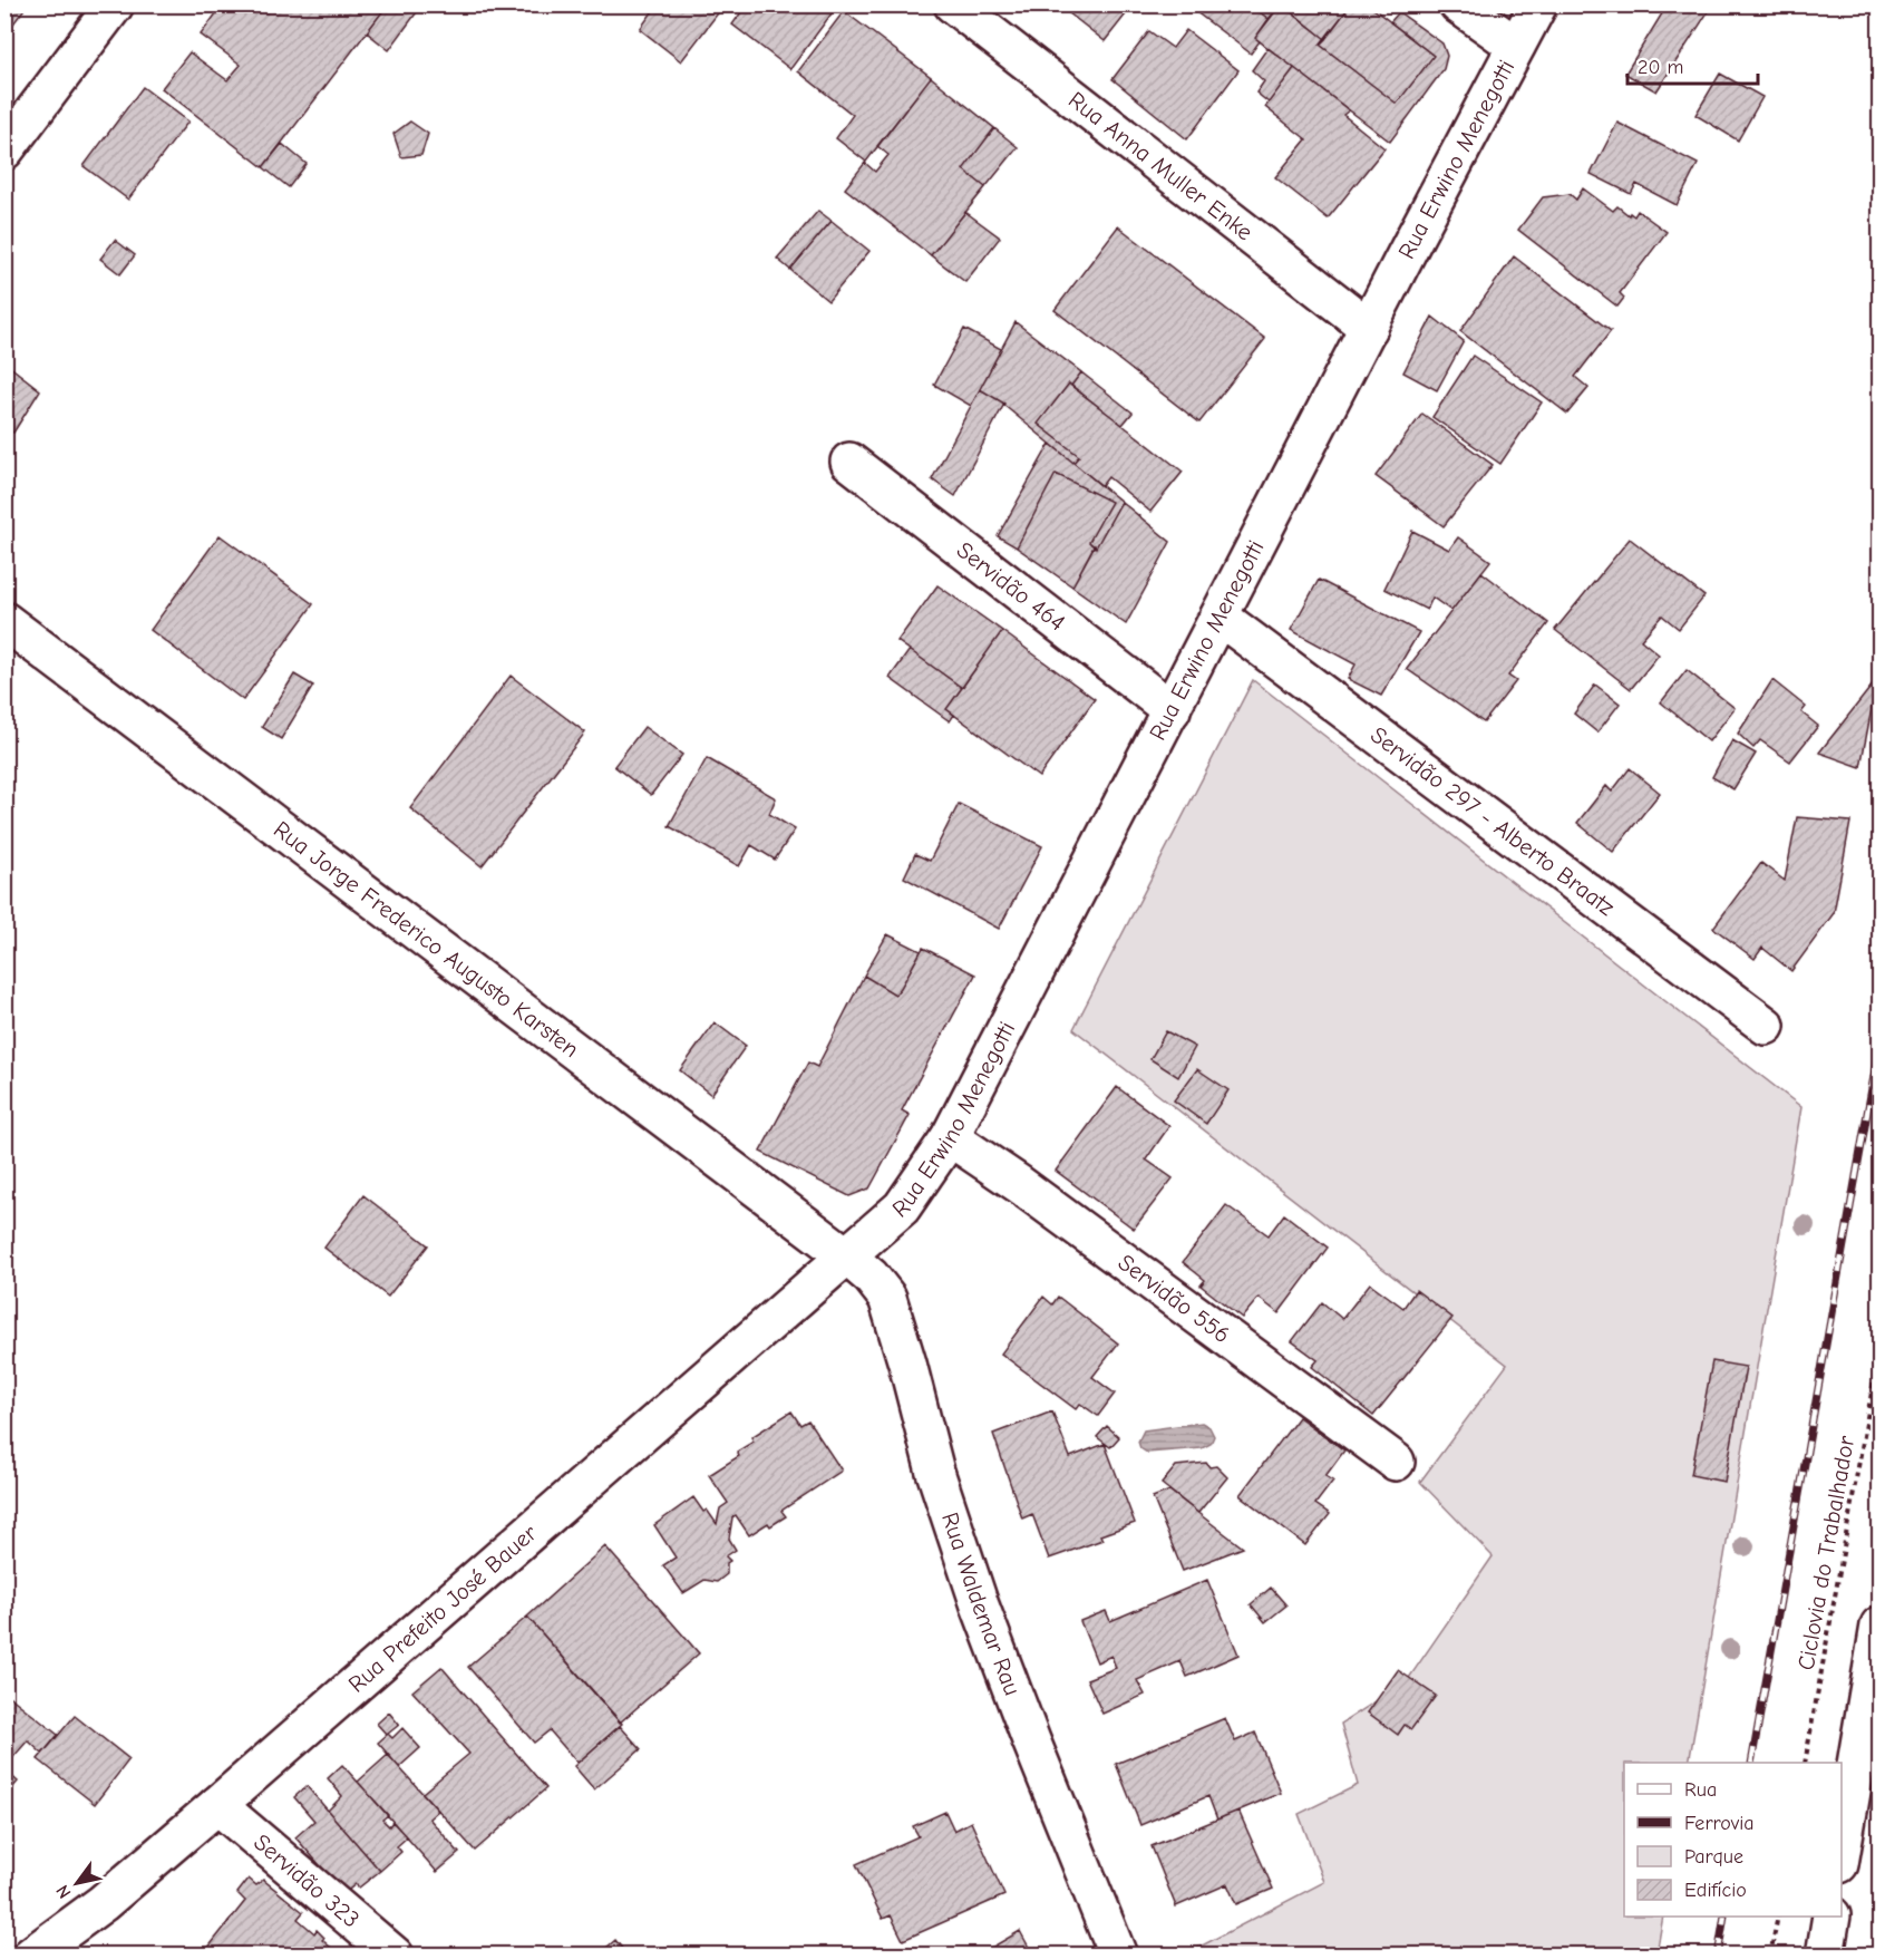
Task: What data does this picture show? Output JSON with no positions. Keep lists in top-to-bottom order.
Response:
{
  "streets": {
    "street": [
      "Rua Erwino Menegotti",
      "Rua Anna Muller Enke",
      "Servidão 464",
      "Servidão 297 - Alberto Braatz",
      "Rua Jorge Frederico Augusto Karsten",
      "Servidão 556",
      "Rua Waldemar Rau",
      "Rua Prefeito José Bauer",
      "Servidão 323"
    ],
    "path": ["Ciclovia do Trabalhador"]
  },
  "crossings": [
    ["Rua Erwino Menegotti", "Rua Anna Muller Enke"],
    ["Rua Erwino Menegotti", "Servidão 464"],
    ["Rua Erwino Menegotti", "Servidão 297 - Alberto Braatz"],
    ["Rua Erwino Menegotti", "Rua Jorge Frederico Augusto Karsten"],
    ["Rua Erwino Menegotti", "Servidão 556"],
    ["Rua Erwino Menegotti", "Rua Waldemar Rau"],
    ["Rua Erwino Menegotti", "Rua Prefeito José Bauer"],
    ["Rua Jorge Frederico Augusto Karsten", "Rua Waldemar Rau"],
    ["Rua Jorge Frederico Augusto Karsten", "Rua Prefeito José Bauer"],
    ["Rua Waldemar Rau", "Rua Prefeito José Bauer"],
    ["Rua Prefeito José Bauer", "Servidão 323"]
  ],
  "legend": [
    "Rua",
    "Ferrovia",
    "Parque",
    "Edifício"
  ],
  "scale_bar": "20 m",
  "north": "bottom left"
}
